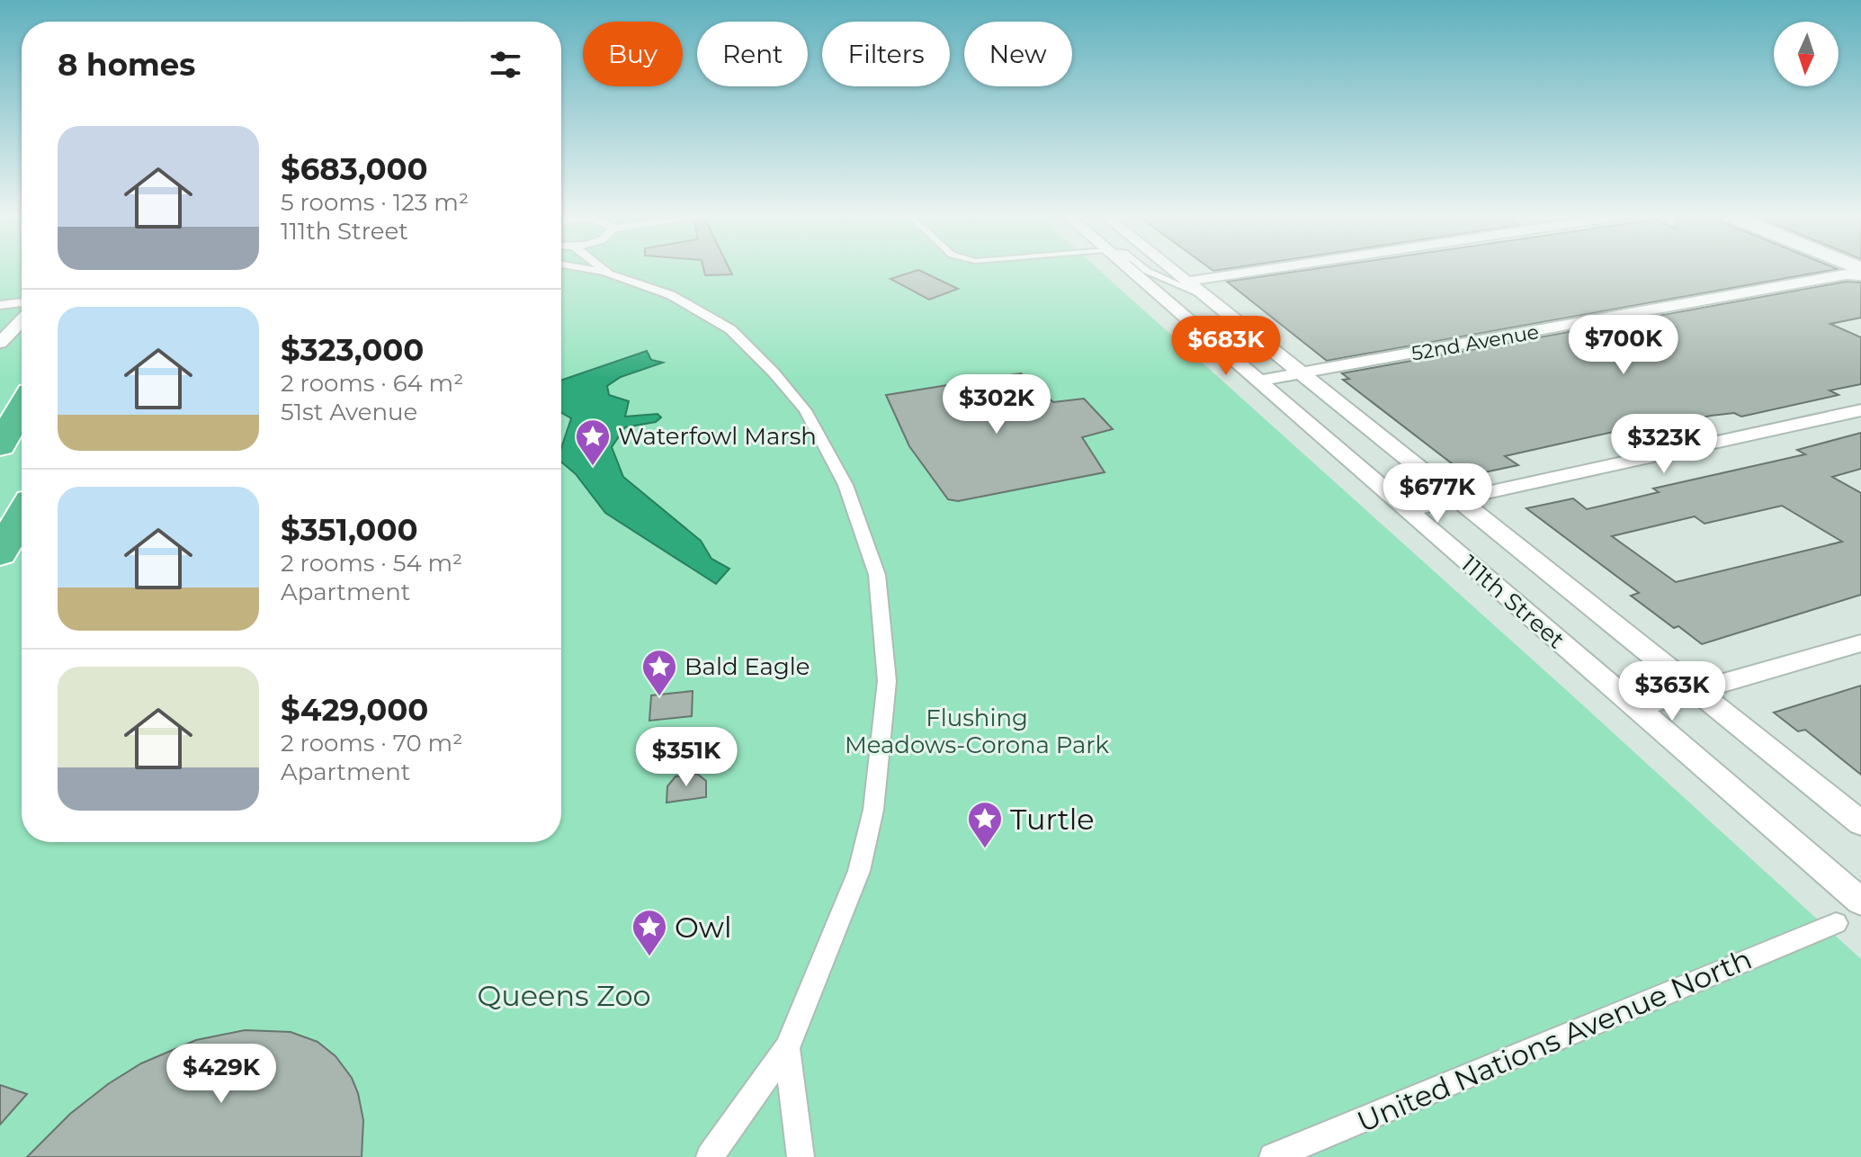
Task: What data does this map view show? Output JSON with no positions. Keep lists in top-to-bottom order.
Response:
{
  "streets": {
    "street": ["52nd Avenue", "111th Street", "United Nations Avenue North"]
  },
  "crossings": [
    ["52nd Avenue", "111th Street"]
  ],
  "parks": ["Flushing Meadows-Corona Park", "Queens Zoo"],
  "places": {
    "place": [
      "Waterfowl Marsh",
      "Bald Eagle",
      "Turtle",
      "Owl"
    ]
  },
  "north": "bottom",
  "page": {
    "chip": [
      "Buy",
      "Rent",
      "Filters",
      "New"
    ],
    "heading": "8 homes",
    "list": [
      {
        "name": "$683,000",
        "note": "5 rooms · 123 m² · 111th Street"
      },
      {
        "name": "$323,000",
        "note": "2 rooms · 64 m² · 51st Avenue"
      },
      {
        "name": "$351,000",
        "note": "2 rooms · 54 m² · Apartment"
      },
      {
        "name": "$429,000",
        "note": "2 rooms · 70 m² · Apartment"
      }
    ],
    "price": [
      "$700K",
      "$683K",
      "$302K",
      "$323K",
      "$677K",
      "$363K",
      "$351K",
      "$429K"
    ]
  }
}
